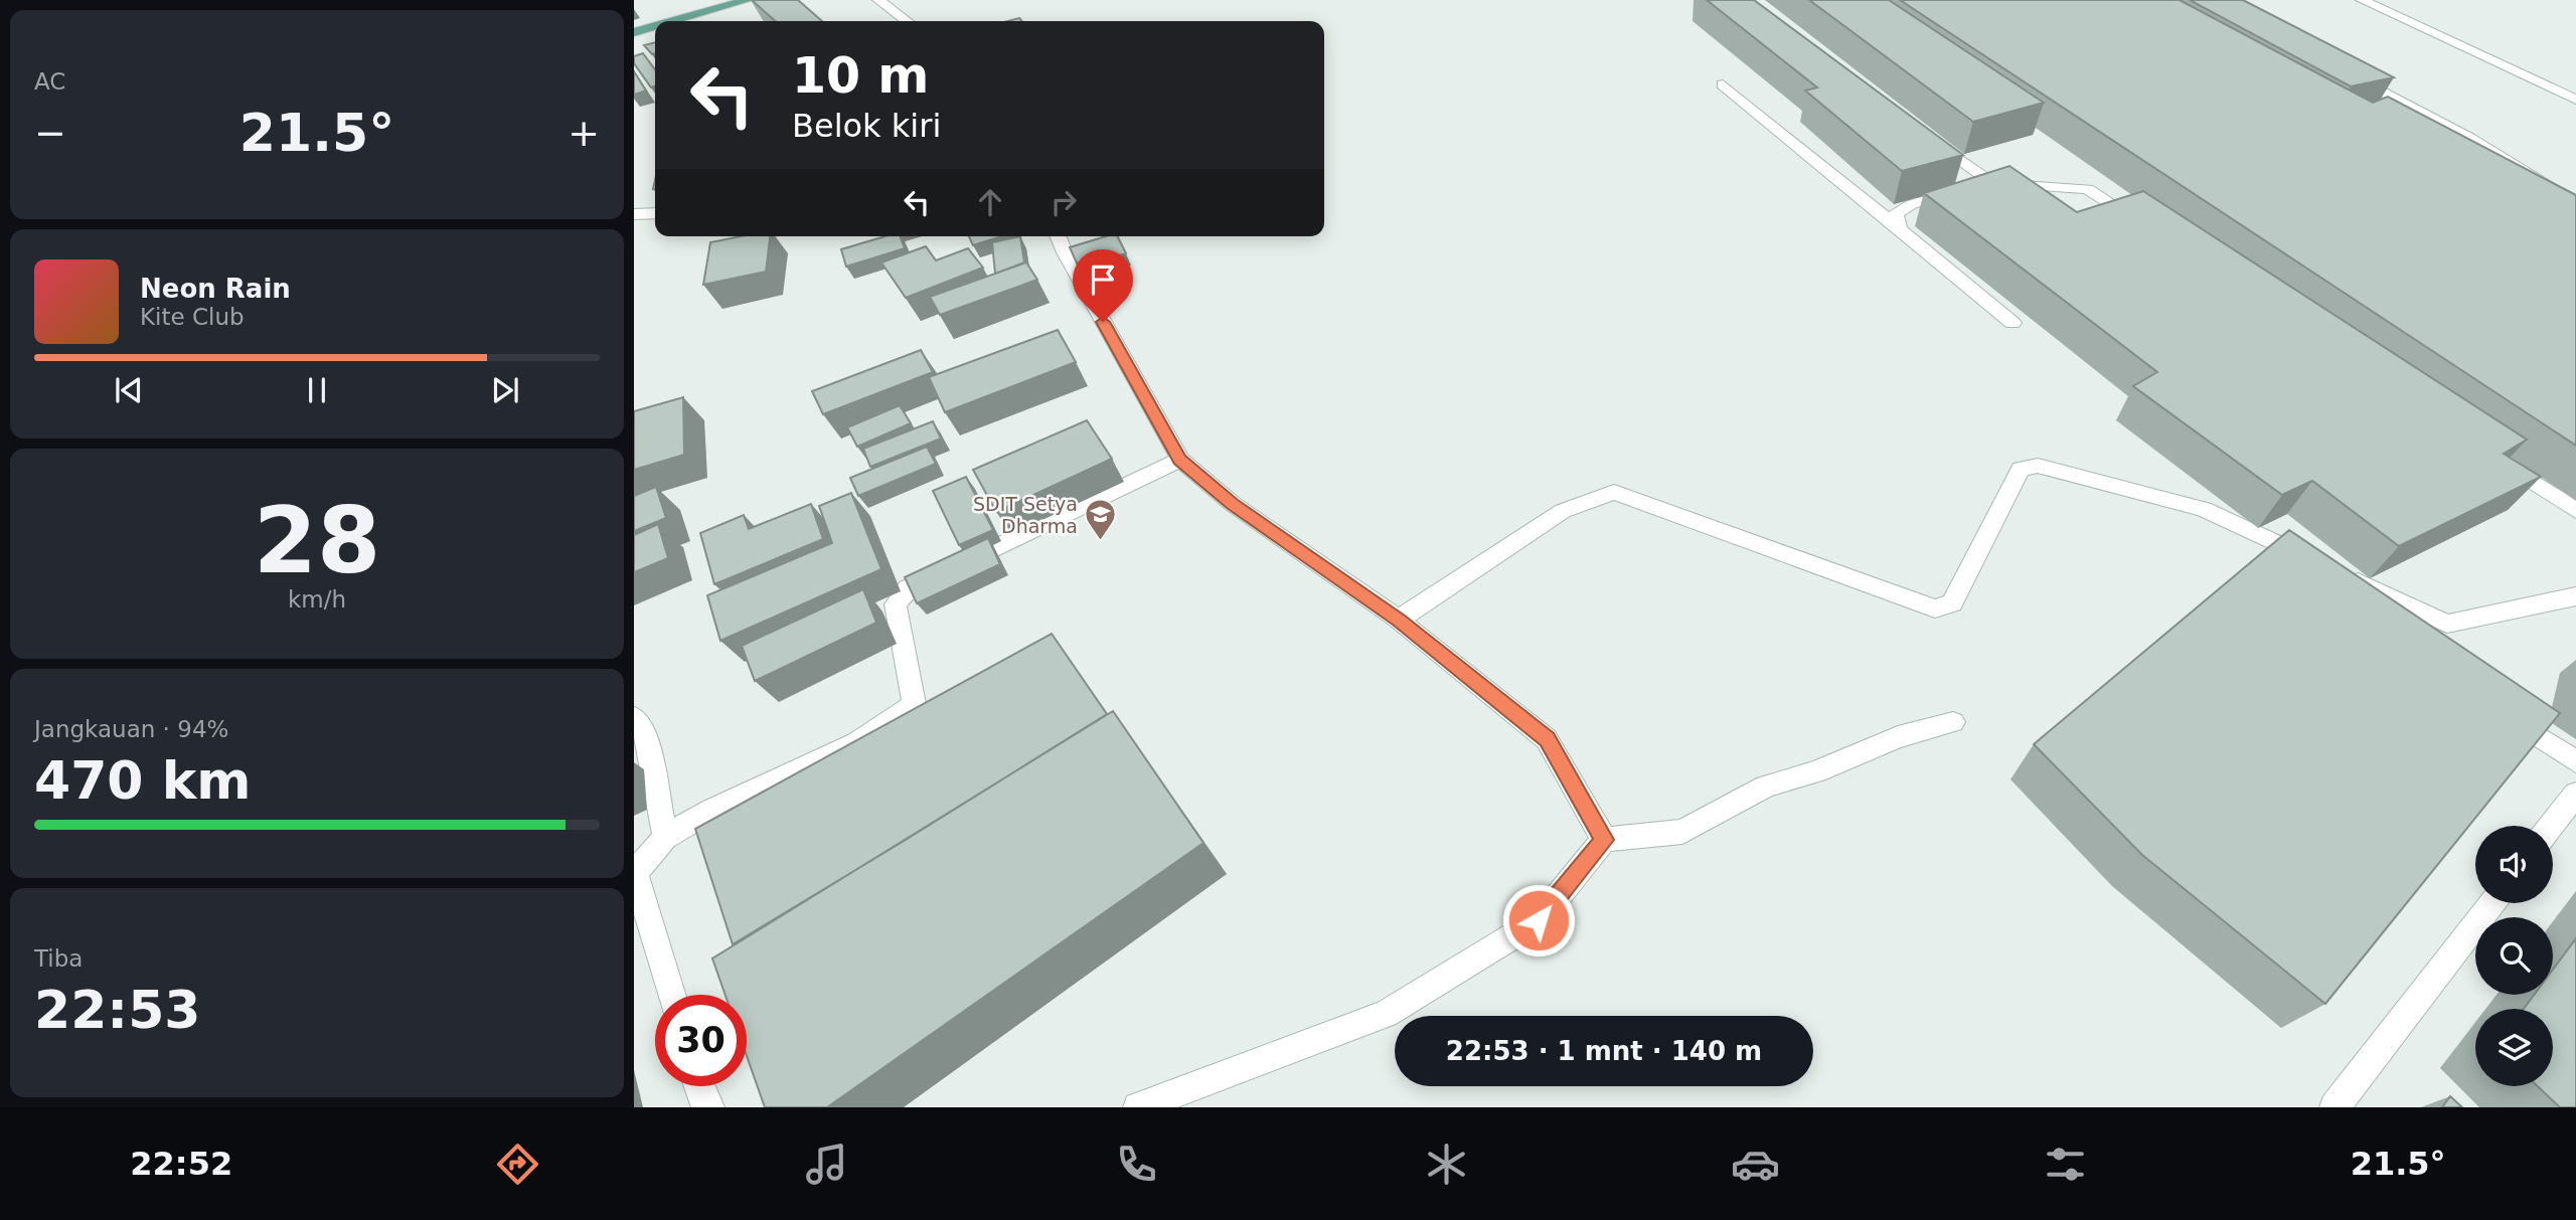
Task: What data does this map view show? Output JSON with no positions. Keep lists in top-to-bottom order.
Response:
{
  "places": {
    "school or university": ["SDIT Setya Dharma"]
  },
  "page": {
    "tile": [
      "AC",
      ["28", "km/h"],
      ["Jangkauan · 94%", "470 km"],
      ["Tiba", "22:53"]
    ],
    "turn": ["10 m", "Belok kiri"],
    "heat": ["−", "21.5°", "+"],
    "song": ["Neon Rain", "Kite Club"],
    "limit": "30",
    "trip": "22:53 · 1 mnt · 140 m",
    "tabs": ["22:52", "21.5°"]
  }
}
